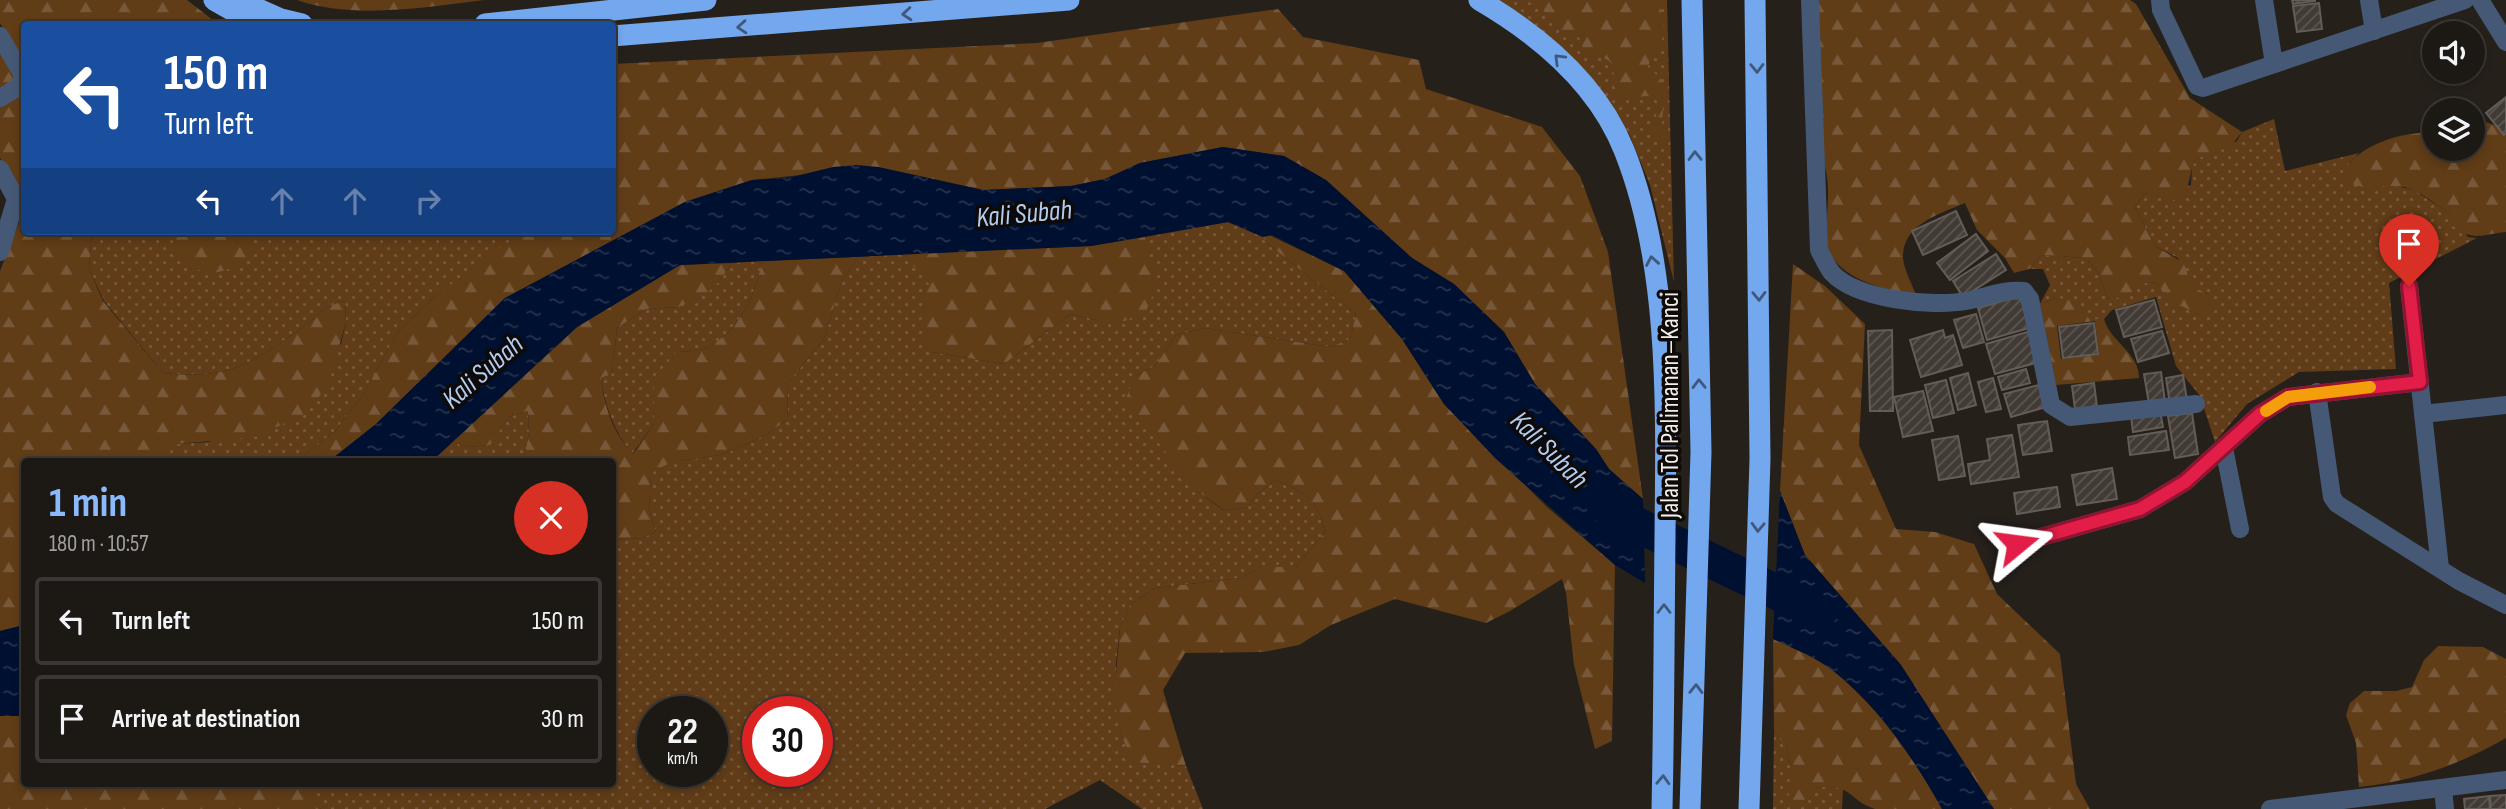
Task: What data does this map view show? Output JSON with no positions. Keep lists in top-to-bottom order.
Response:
{
  "streets": {
    "highway": ["Jalan Tol Palimanan–Kanci"]
  },
  "water": ["Kali Subah"],
  "page": {
    "turn": ["150 m", "Turn left"],
    "heading": ["1 min", "180 m · 10:57"],
    "list": [
      {
        "name": "Turn left",
        "value": "150 m"
      },
      {
        "name": "Arrive at destination",
        "value": "30 m"
      }
    ],
    "speed": "22 km/h",
    "limit": "30"
  }
}
